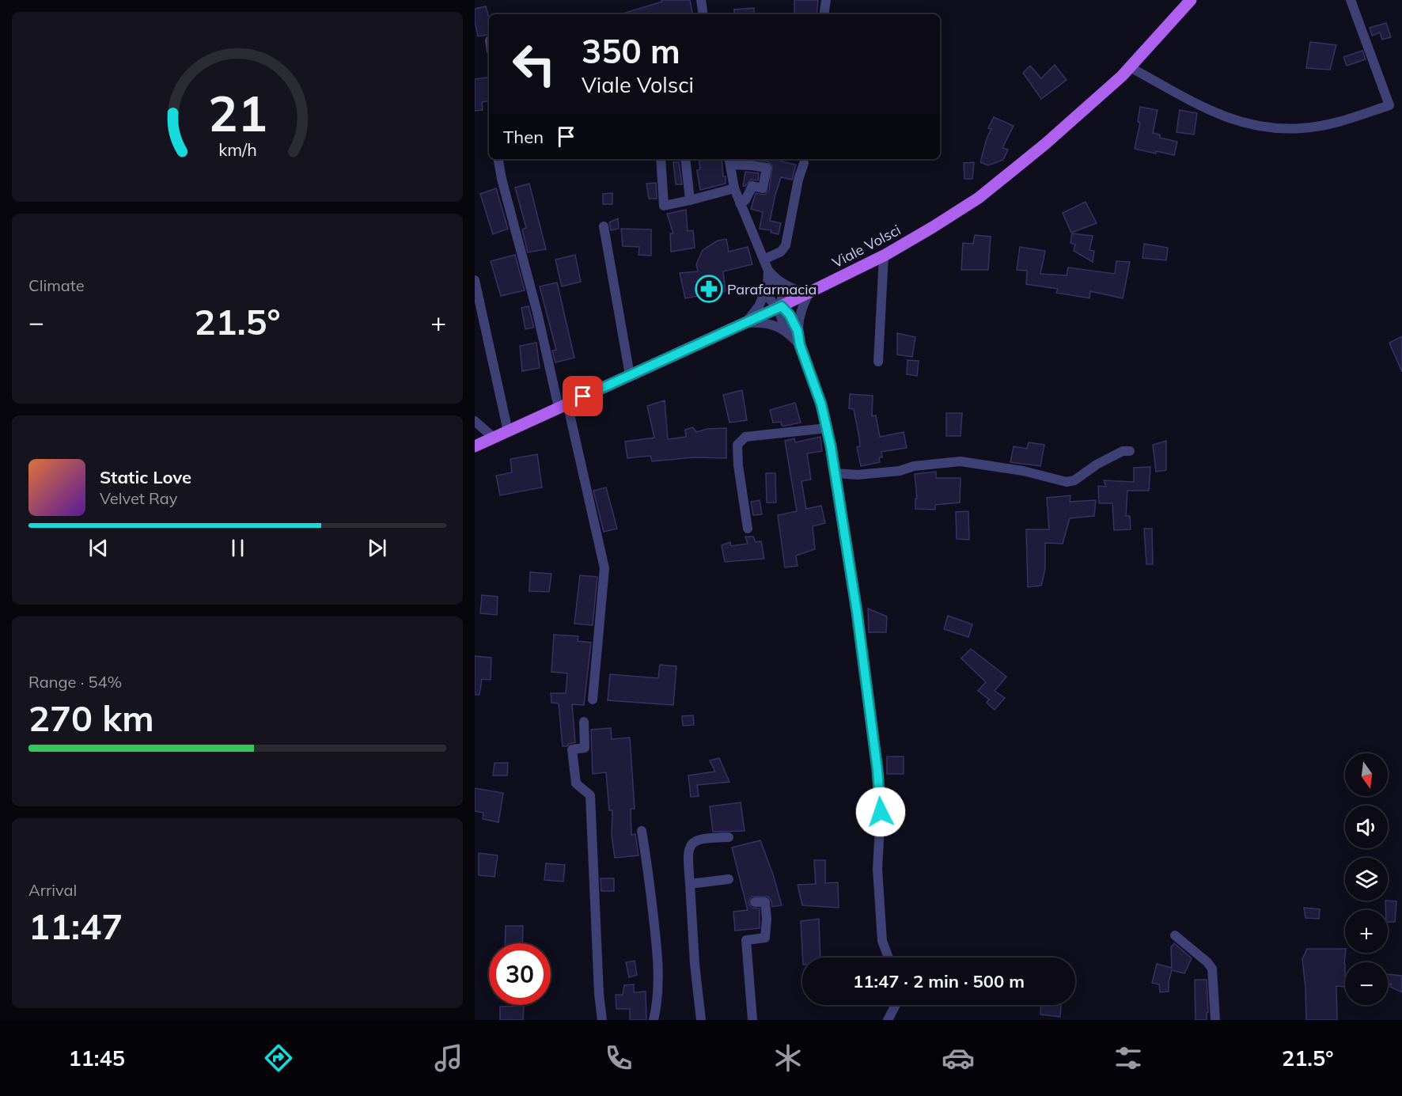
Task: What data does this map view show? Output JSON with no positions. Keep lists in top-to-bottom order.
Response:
{
  "streets": {
    "main road": ["Viale Volsci"]
  },
  "places": {
    "pharmacy": ["Parafarmacia"]
  },
  "north": "bottom",
  "page": {
    "turn": ["350 m", "Viale Volsci"],
    "then": "Then",
    "tile": [
      "Climate",
      ["Range · 54%", "270 km"],
      ["Arrival", "11:47"]
    ],
    "heat": ["−", "21.5°", "+"],
    "song": ["Static Love", "Velvet Ray"],
    "map_buttons": ["+", "−"],
    "limit": "30",
    "trip": "11:47 · 2 min · 500 m",
    "tabs": ["11:45", "21.5°"],
    "gauge": ["21", "km/h"]
  }
}
